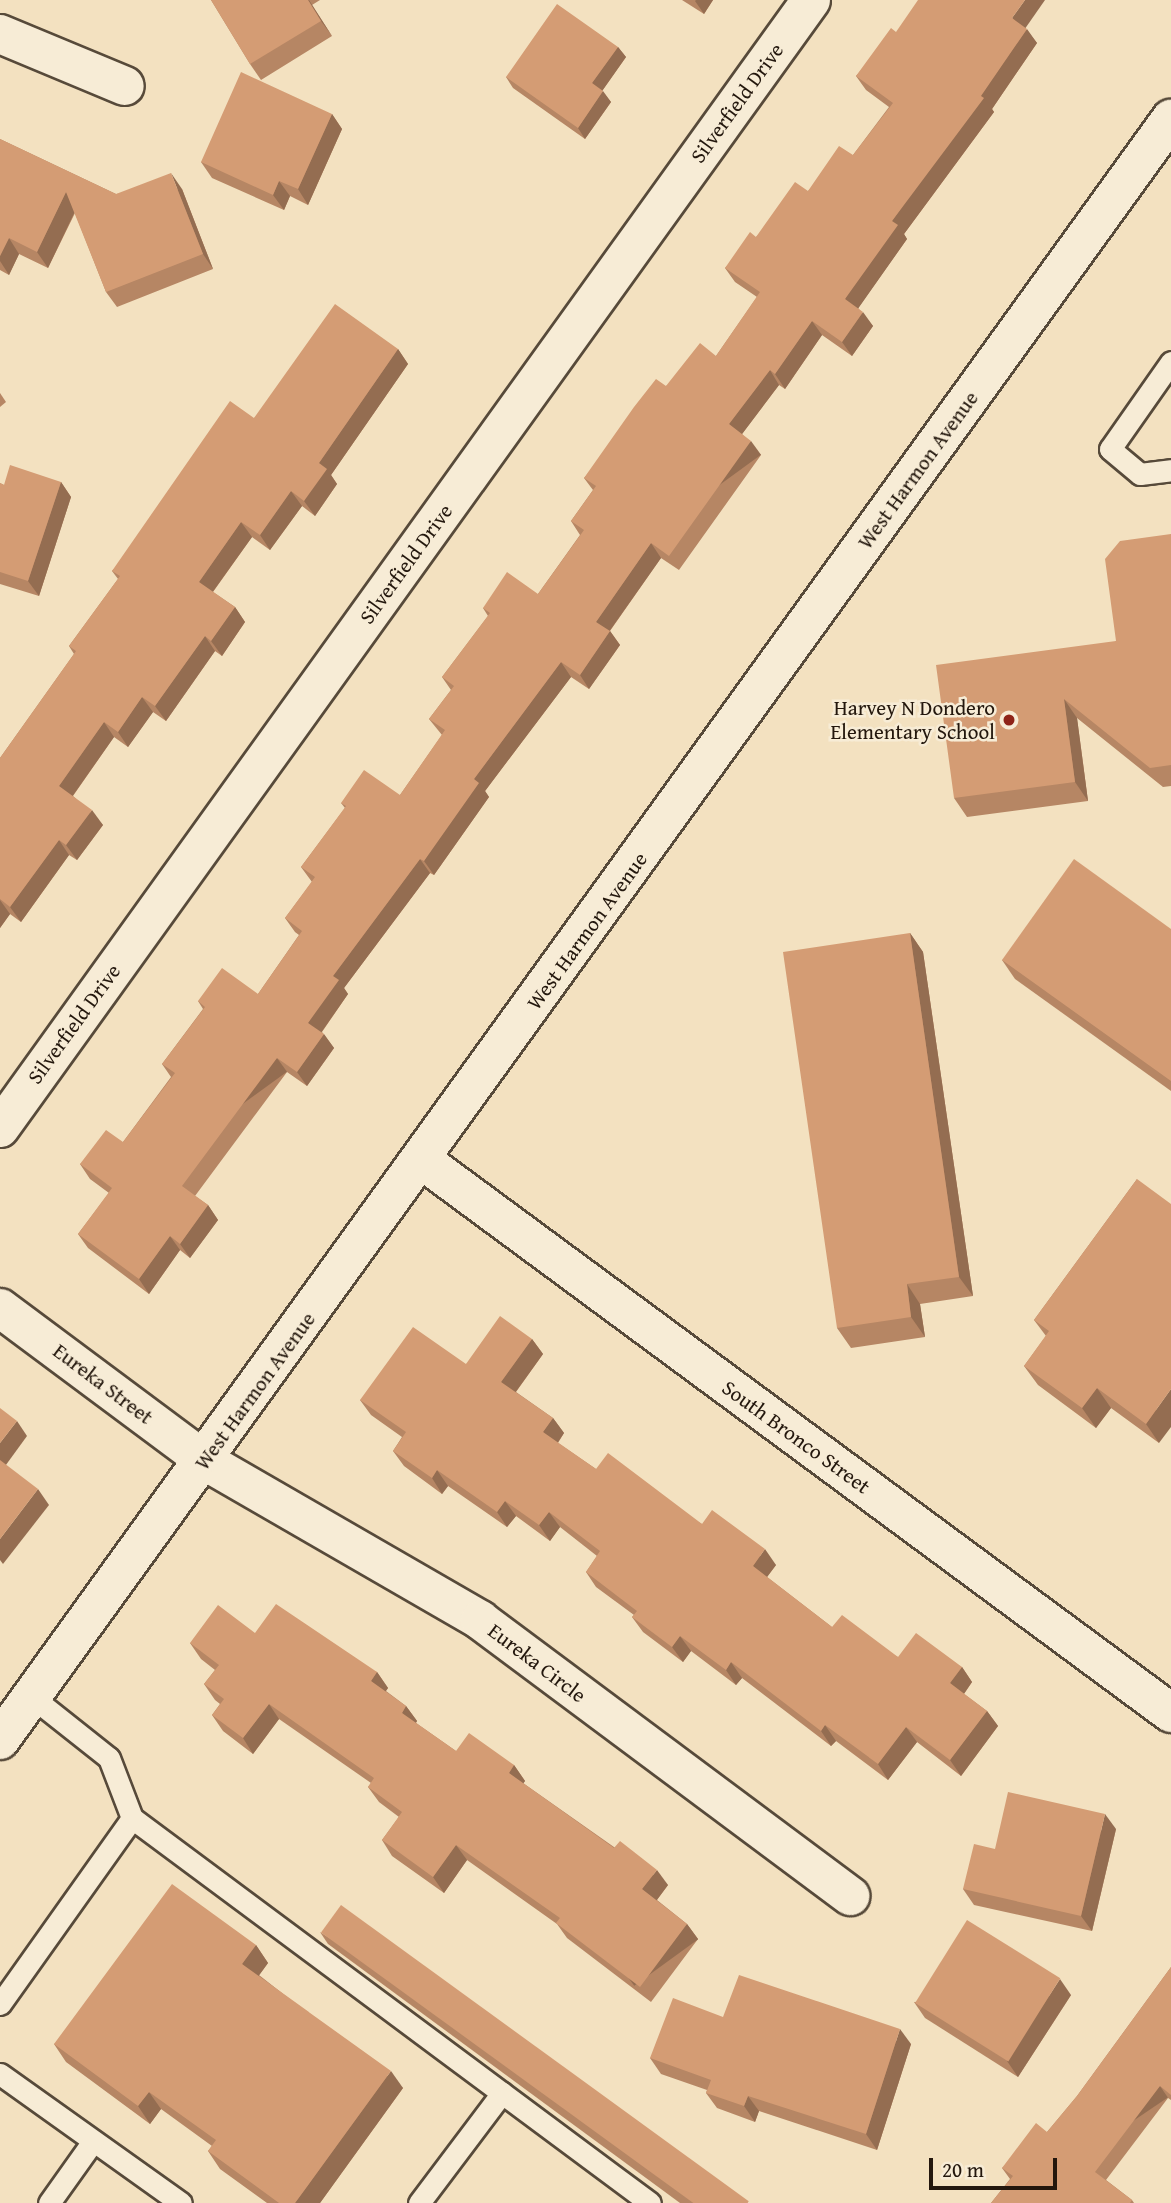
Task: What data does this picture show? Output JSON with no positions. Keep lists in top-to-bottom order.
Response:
{
  "streets": {
    "street": [
      "Silverfield Drive",
      "West Harmon Avenue",
      "Eureka Street",
      "South Bronco Street",
      "Eureka Circle"
    ]
  },
  "crossings": [
    ["West Harmon Avenue", "Eureka Street"],
    ["West Harmon Avenue", "South Bronco Street"],
    ["West Harmon Avenue", "Eureka Circle"],
    ["Eureka Street", "Eureka Circle"]
  ],
  "places": ["Harvey N Dondero Elementary School"],
  "scale_bar": "20 m"
}
